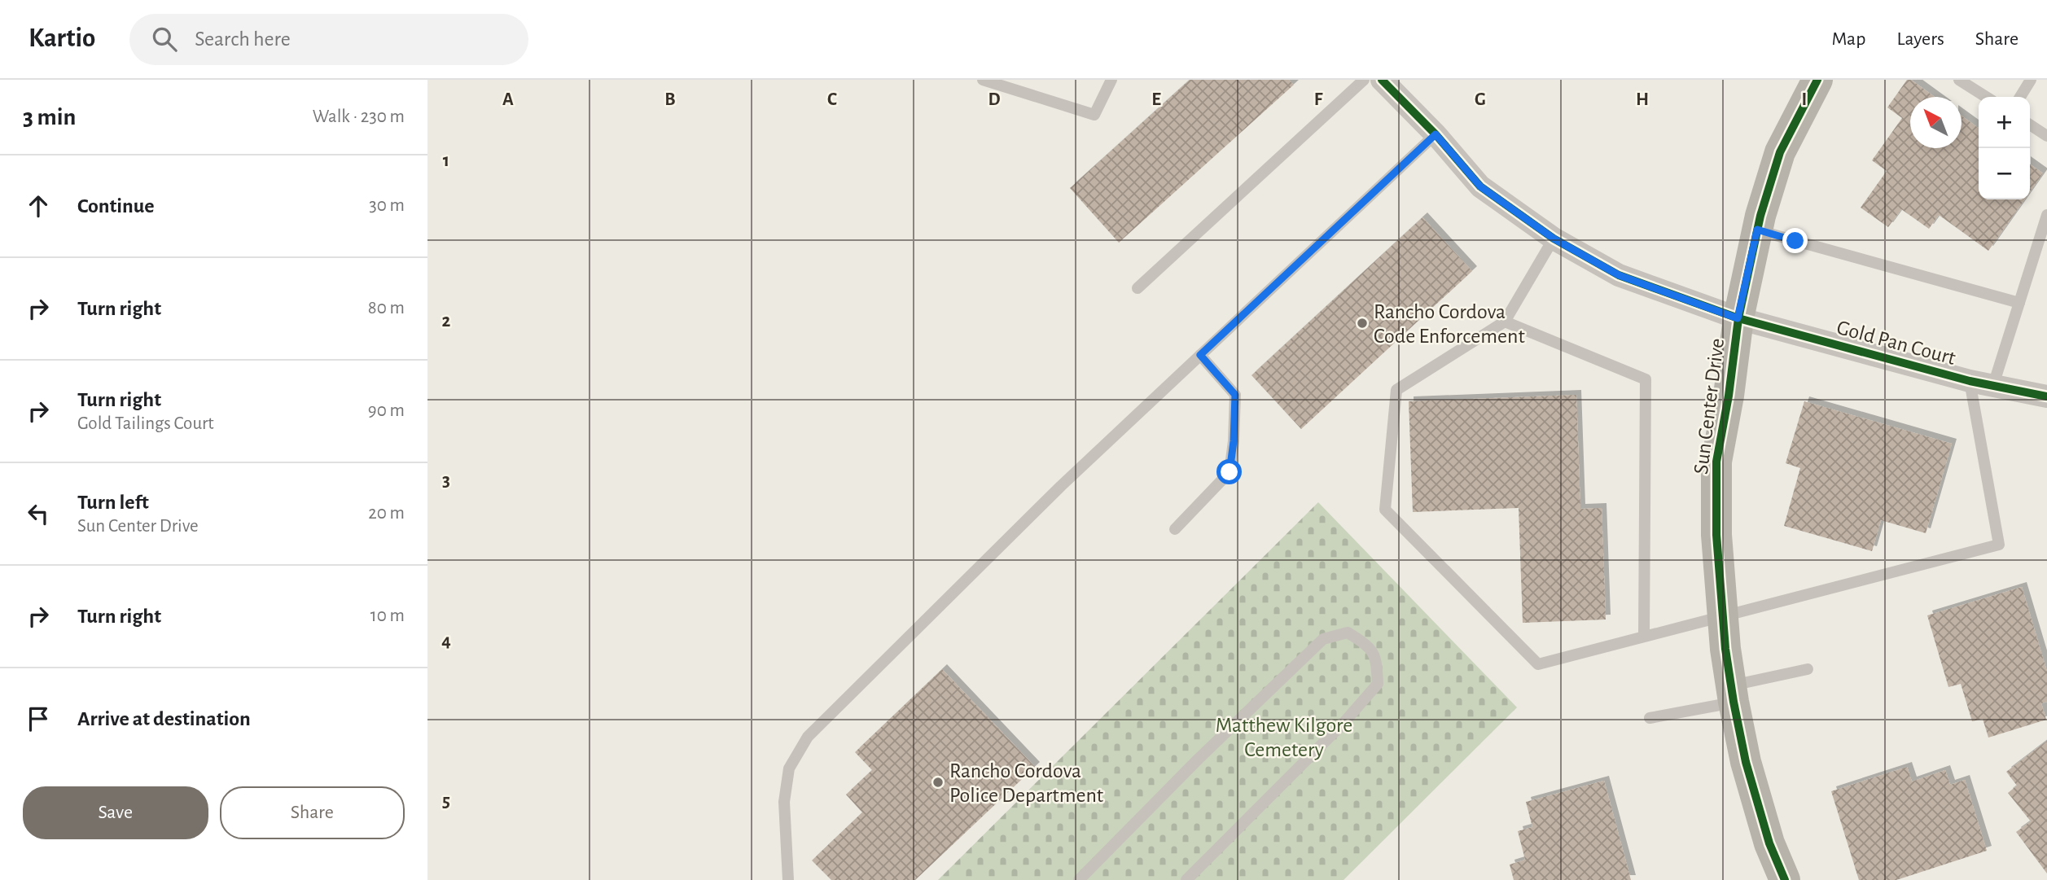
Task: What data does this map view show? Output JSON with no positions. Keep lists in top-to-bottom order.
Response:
{
  "streets": {
    "street": ["Gold Pan Court", "Sun Center Drive"]
  },
  "crossings": [
    ["Gold Pan Court", "Sun Center Drive"]
  ],
  "parks": ["Matthew Kilgore Cemetery"],
  "places": ["Rancho Cordova Code Enforcement", "Rancho Cordova Police Department"],
  "north": "top left",
  "page": {
    "header": "Kartio",
    "search": "Search here",
    "nav": ["Map", "Layers", "Share"],
    "heading": ["3 min", "Walk · 230 m"],
    "map_buttons": ["+", "−"],
    "list": [
      ["Continue", "30 m"],
      ["Turn right", "80 m"],
      ["Turn right", "Gold Tailings Court", "90 m"],
      ["Turn left", "Sun Center Drive", "20 m"],
      ["Turn right", "10 m"],
      "Arrive at destination"
    ],
    "buttons": ["Save", "Share"]
  },
  "grid": {
    "columns": [
      "A",
      "B",
      "C",
      "D",
      "E",
      "F",
      "G",
      "H",
      "I"
    ],
    "rows": [
      "1",
      "2",
      "3",
      "4",
      "5"
    ]
  }
}
